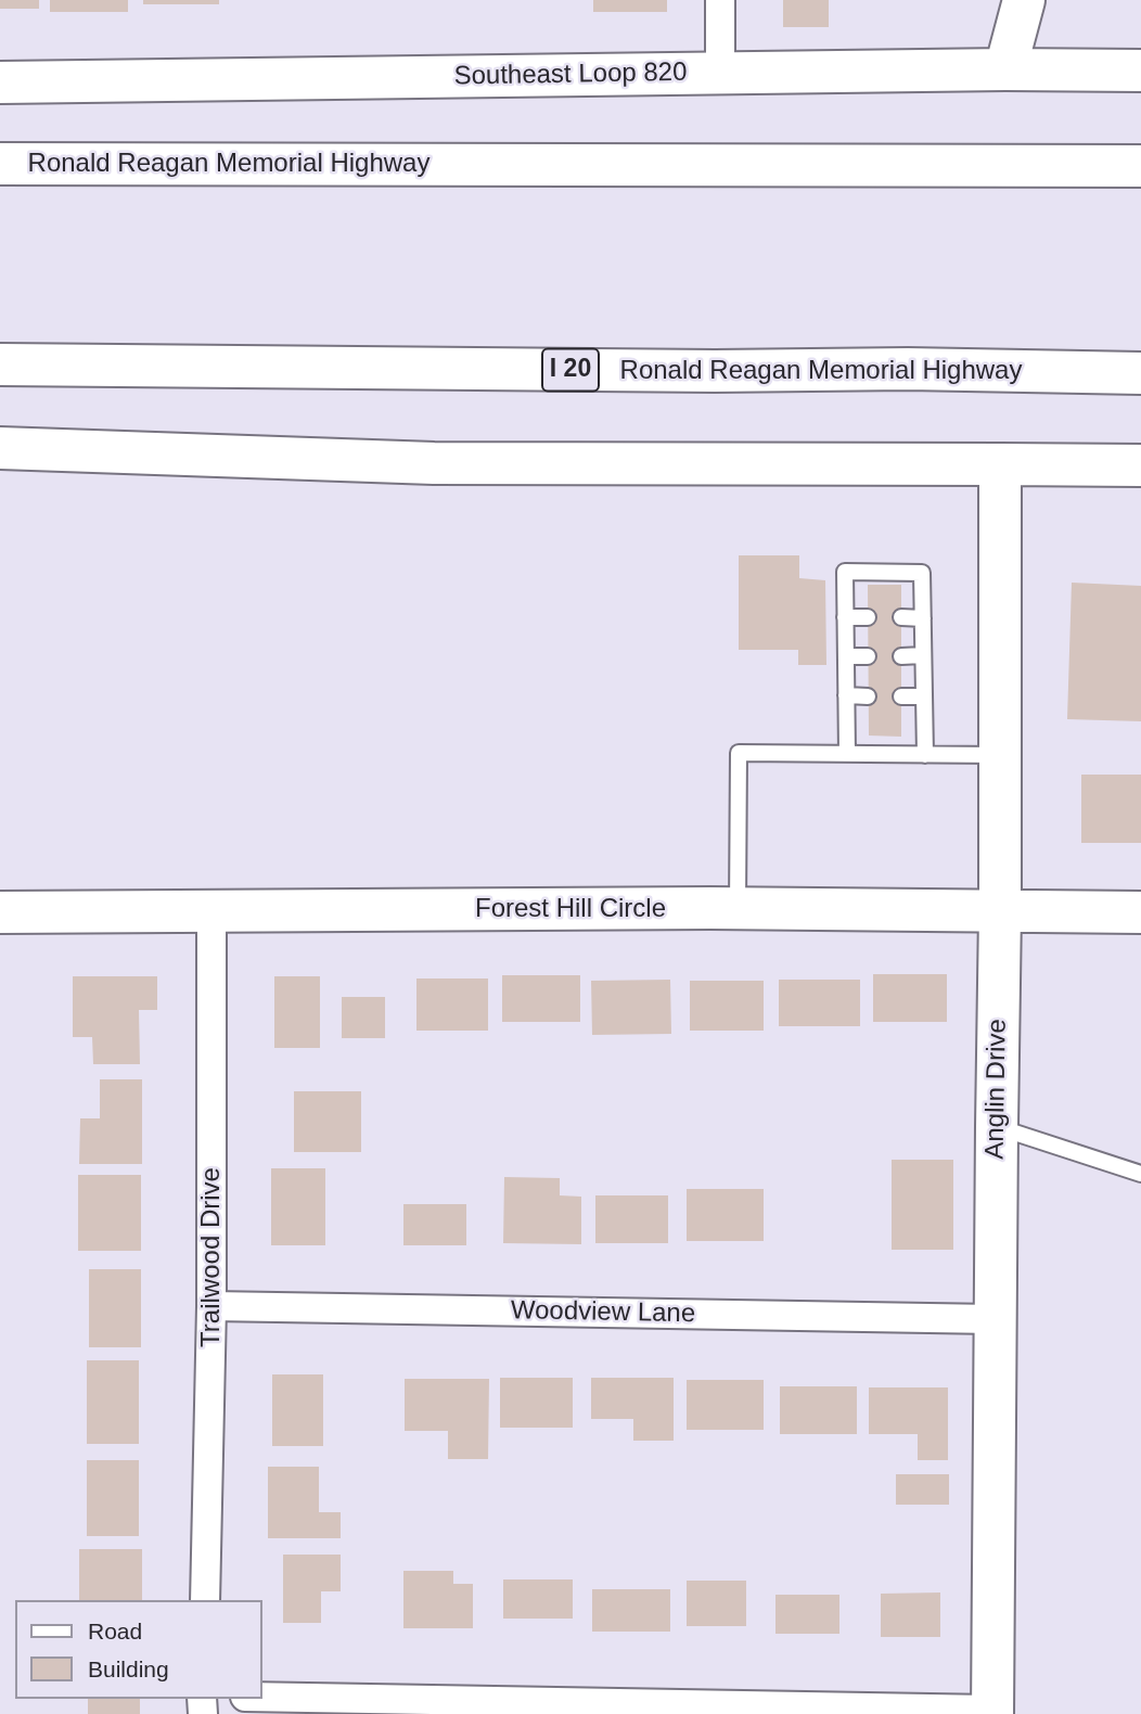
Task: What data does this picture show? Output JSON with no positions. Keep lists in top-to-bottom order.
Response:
{
  "streets": {
    "main road": [
      "Southeast Loop 820",
      "Ronald Reagan Memorial Highway",
      "I 20",
      "Forest Hill Circle",
      "Anglin Drive"
    ],
    "street": ["Trailwood Drive", "Woodview Lane"]
  },
  "crossings": [
    ["Forest Hill Circle", "Anglin Drive"],
    ["Forest Hill Circle", "Trailwood Drive"],
    ["Anglin Drive", "Woodview Lane"],
    ["Trailwood Drive", "Woodview Lane"]
  ],
  "legend": ["Road", "Building"]
}
